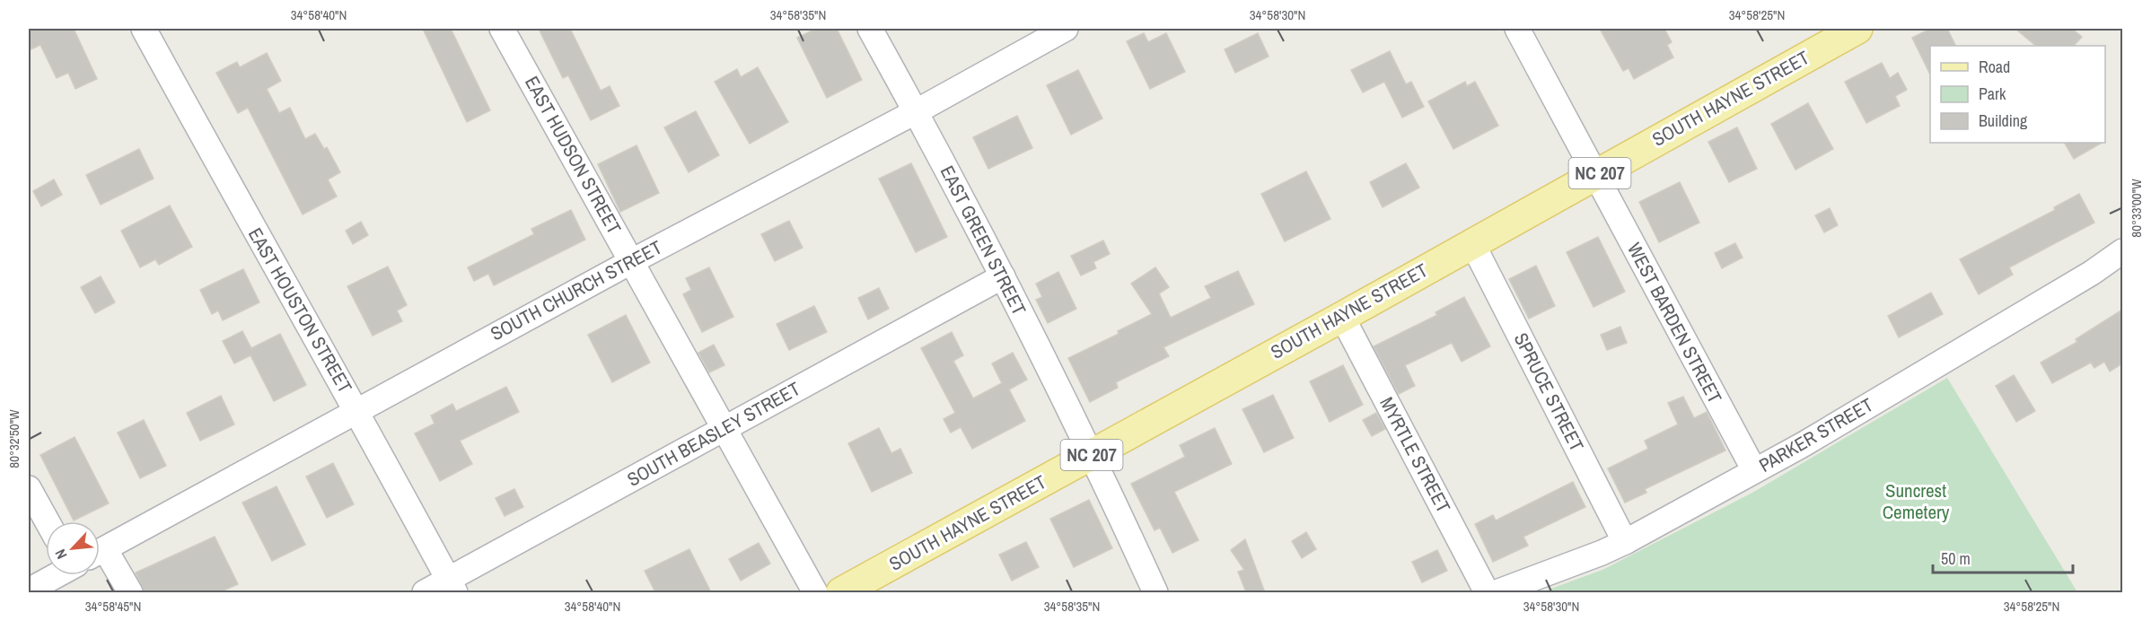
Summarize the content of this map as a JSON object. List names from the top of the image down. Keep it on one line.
{"streets":{"main road":["SOUTH HAYNE STREET","NC 207"],"street":["EAST HUDSON STREET","EAST GREEN STREET","SOUTH CHURCH STREET","EAST HOUSTON STREET","WEST BARDEN STREET","SPRUCE STREET","SOUTH BEASLEY STREET","PARKER STREET","MYRTLE STREET"]},"crossings":[["SOUTH HAYNE STREET","EAST GREEN STREET"],["SOUTH HAYNE STREET","WEST BARDEN STREET"],["SOUTH HAYNE STREET","SPRUCE STREET"],["SOUTH HAYNE STREET","MYRTLE STREET"],["EAST HUDSON STREET","SOUTH CHURCH STREET"],["EAST HUDSON STREET","SOUTH BEASLEY STREET"],["EAST GREEN STREET","SOUTH CHURCH STREET"],["EAST GREEN STREET","SOUTH BEASLEY STREET"],["SOUTH CHURCH STREET","EAST HOUSTON STREET"],["EAST HOUSTON STREET","SOUTH BEASLEY STREET"],["WEST BARDEN STREET","PARKER STREET"],["SPRUCE STREET","PARKER STREET"]],"parks":["Suncrest Cemetery"],"legend":["Road","Park","Building"],"scale_bar":"50 m","north":"bottom left","coordinates":["34°58'40\"N","34°58'35\"N","34°58'30\"N","34°58'25\"N","80°33'00\"W","80°32'50\"W","34°58'45\"N"]}
